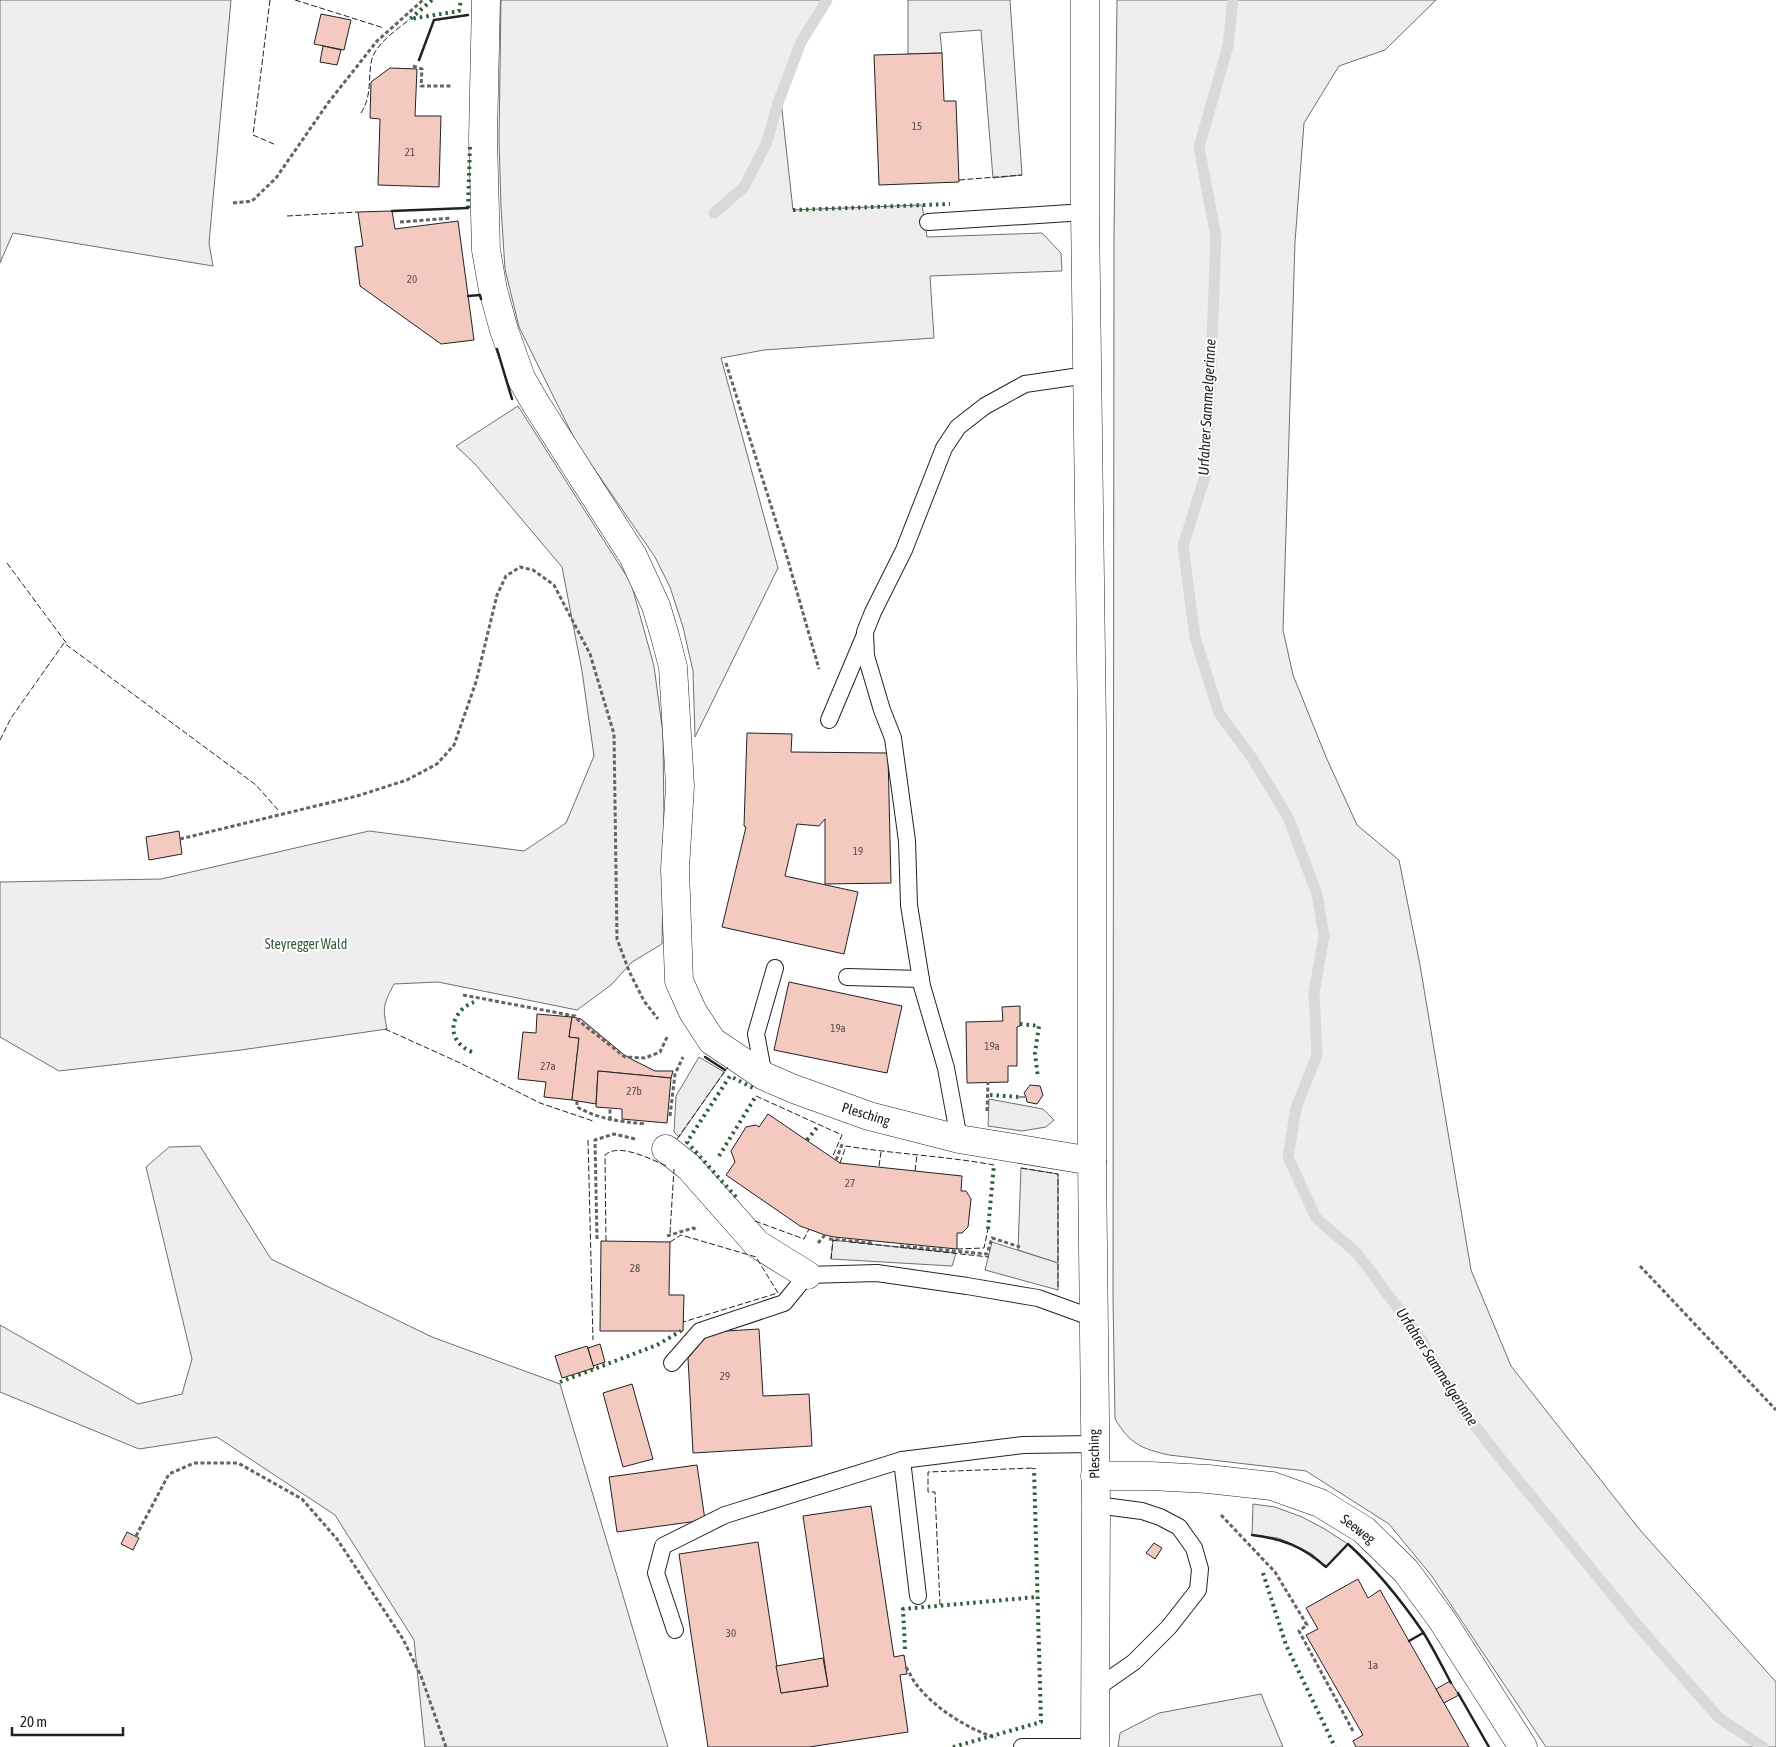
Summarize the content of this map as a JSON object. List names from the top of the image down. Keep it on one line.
{"streets":{"street":["Plesching","Seeweg"]},"crossings":[["Plesching","Seeweg"]],"water":["Urfahrer Sammelgerinne"],"parks":["Steyregger Wald"],"house_numbers":["15","21","20","19","19a","19a","27a","27b","27","28","29","30","1a"],"scale_bar":"20 m"}
